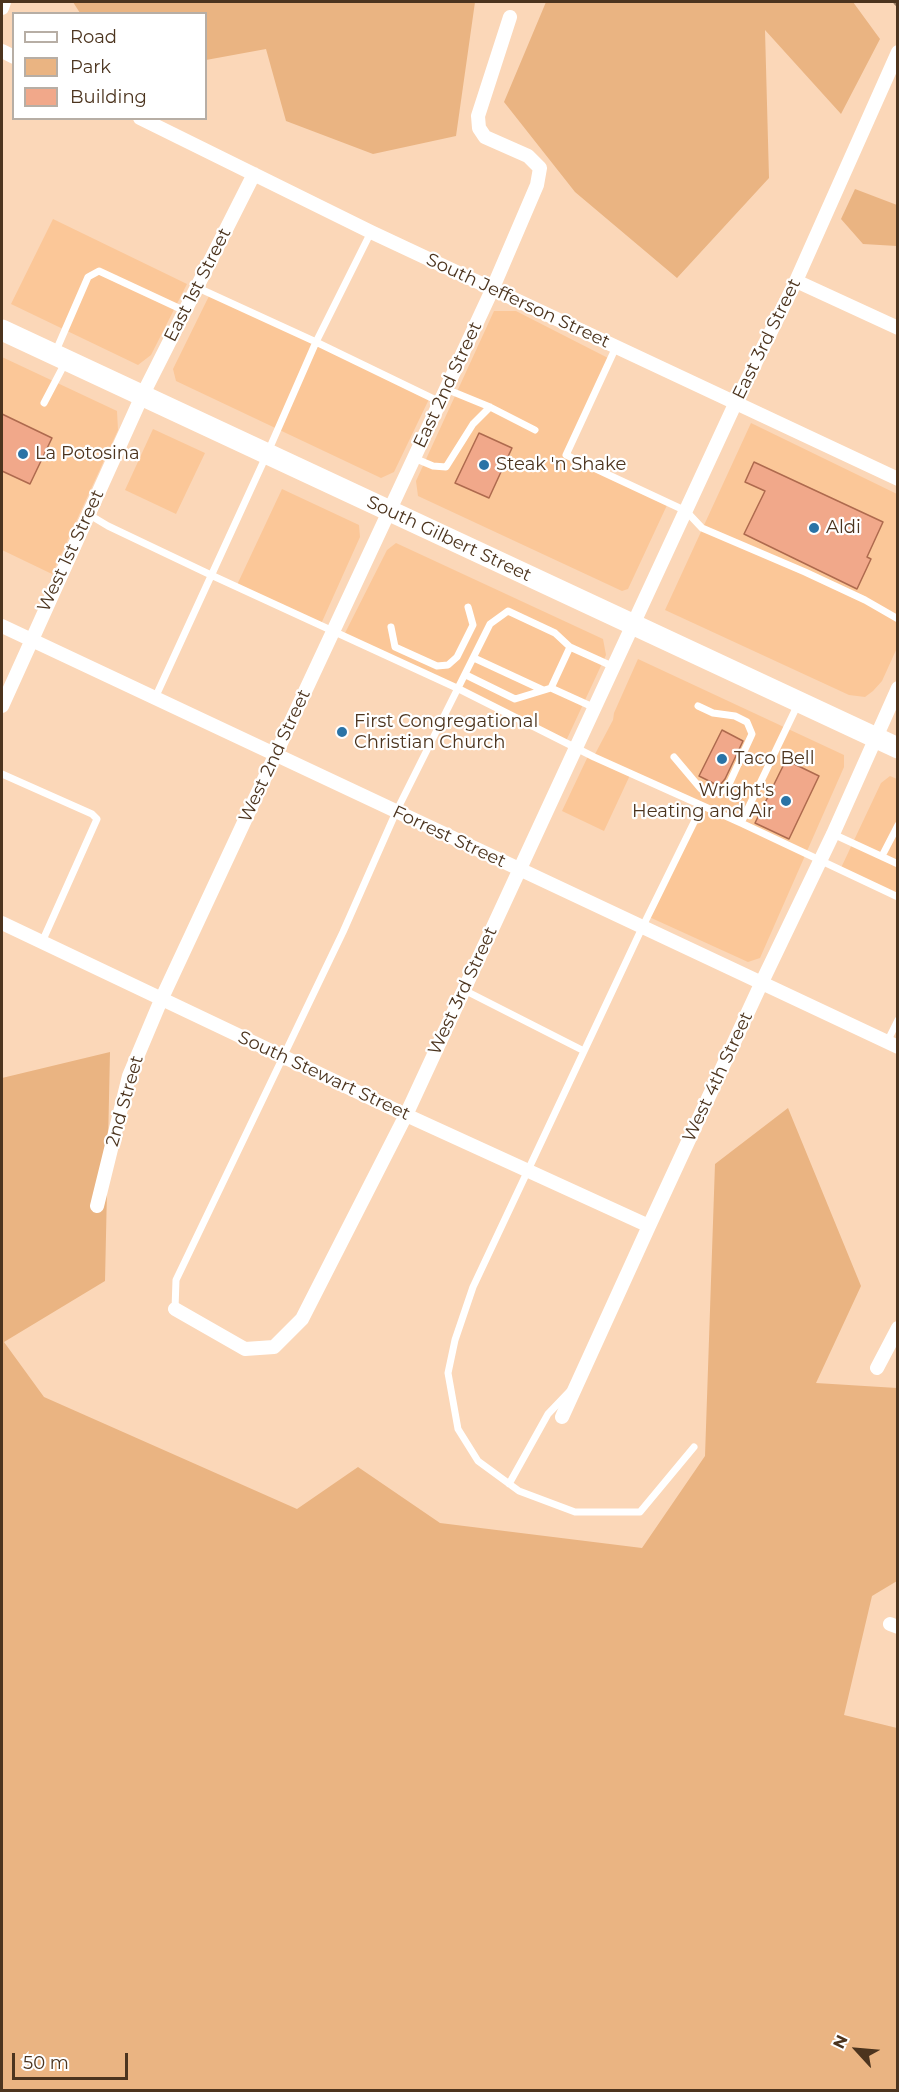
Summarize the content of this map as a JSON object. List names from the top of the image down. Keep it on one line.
{"streets":{"main road":["South Gilbert Street"],"street":["East 1st Street","South Jefferson Street","East 3rd Street","East 2nd Street","West 1st Street","West 2nd Street","Forrest Street","West 3rd Street","South Stewart Street","West 4th Street","2nd Street"]},"crossings":[["East 1st Street","South Jefferson Street"],["East 1st Street","South Gilbert Street"],["East 1st Street","West 1st Street"],["South Jefferson Street","East 3rd Street"],["South Jefferson Street","East 2nd Street"],["East 3rd Street","South Gilbert Street"],["East 3rd Street","West 3rd Street"],["East 2nd Street","South Gilbert Street"],["East 2nd Street","West 2nd Street"],["South Gilbert Street","West 1st Street"],["South Gilbert Street","West 2nd Street"],["South Gilbert Street","West 3rd Street"],["South Gilbert Street","West 4th Street"],["West 1st Street","Forrest Street"],["West 2nd Street","Forrest Street"],["West 2nd Street","South Stewart Street"],["West 2nd Street","2nd Street"],["Forrest Street","West 3rd Street"],["Forrest Street","West 4th Street"],["West 3rd Street","South Stewart Street"],["South Stewart Street","West 4th Street"],["South Stewart Street","2nd Street"]],"places":["La Potosina","Steak 'n Shake","Aldi","First Congregational Christian Church","Taco Bell","Wright's Heating and Air"],"legend":["Road","Park","Building"],"scale_bar":"50 m","north":"top left"}
